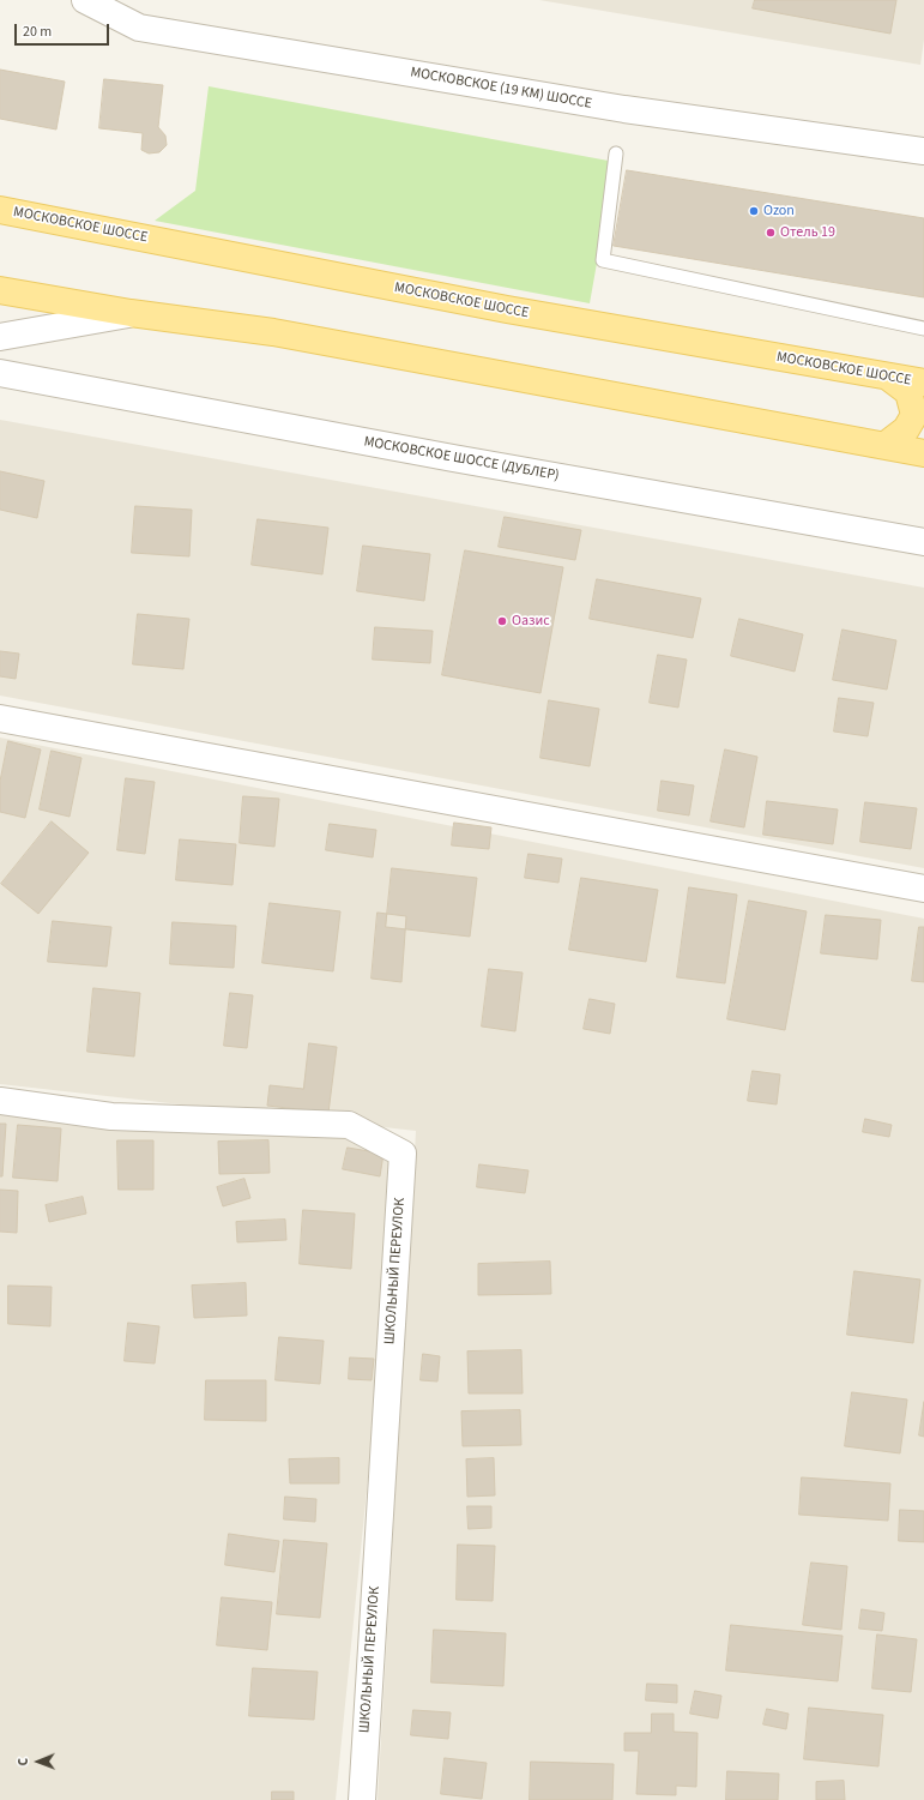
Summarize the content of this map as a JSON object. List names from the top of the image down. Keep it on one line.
{"streets":{"main road":["МОСКОВСКОЕ ШОССЕ"],"street":["МОСКОВСКОЕ (19 КМ) ШОССЕ","МОСКОВСКОЕ ШОССЕ (ДУБЛЕР)","ШКОЛЬНЫЙ ПЕРЕУЛОК"]},"places":["Ozon","Отель 19","Оазис"],"scale_bar":"20 m","north":"left"}
